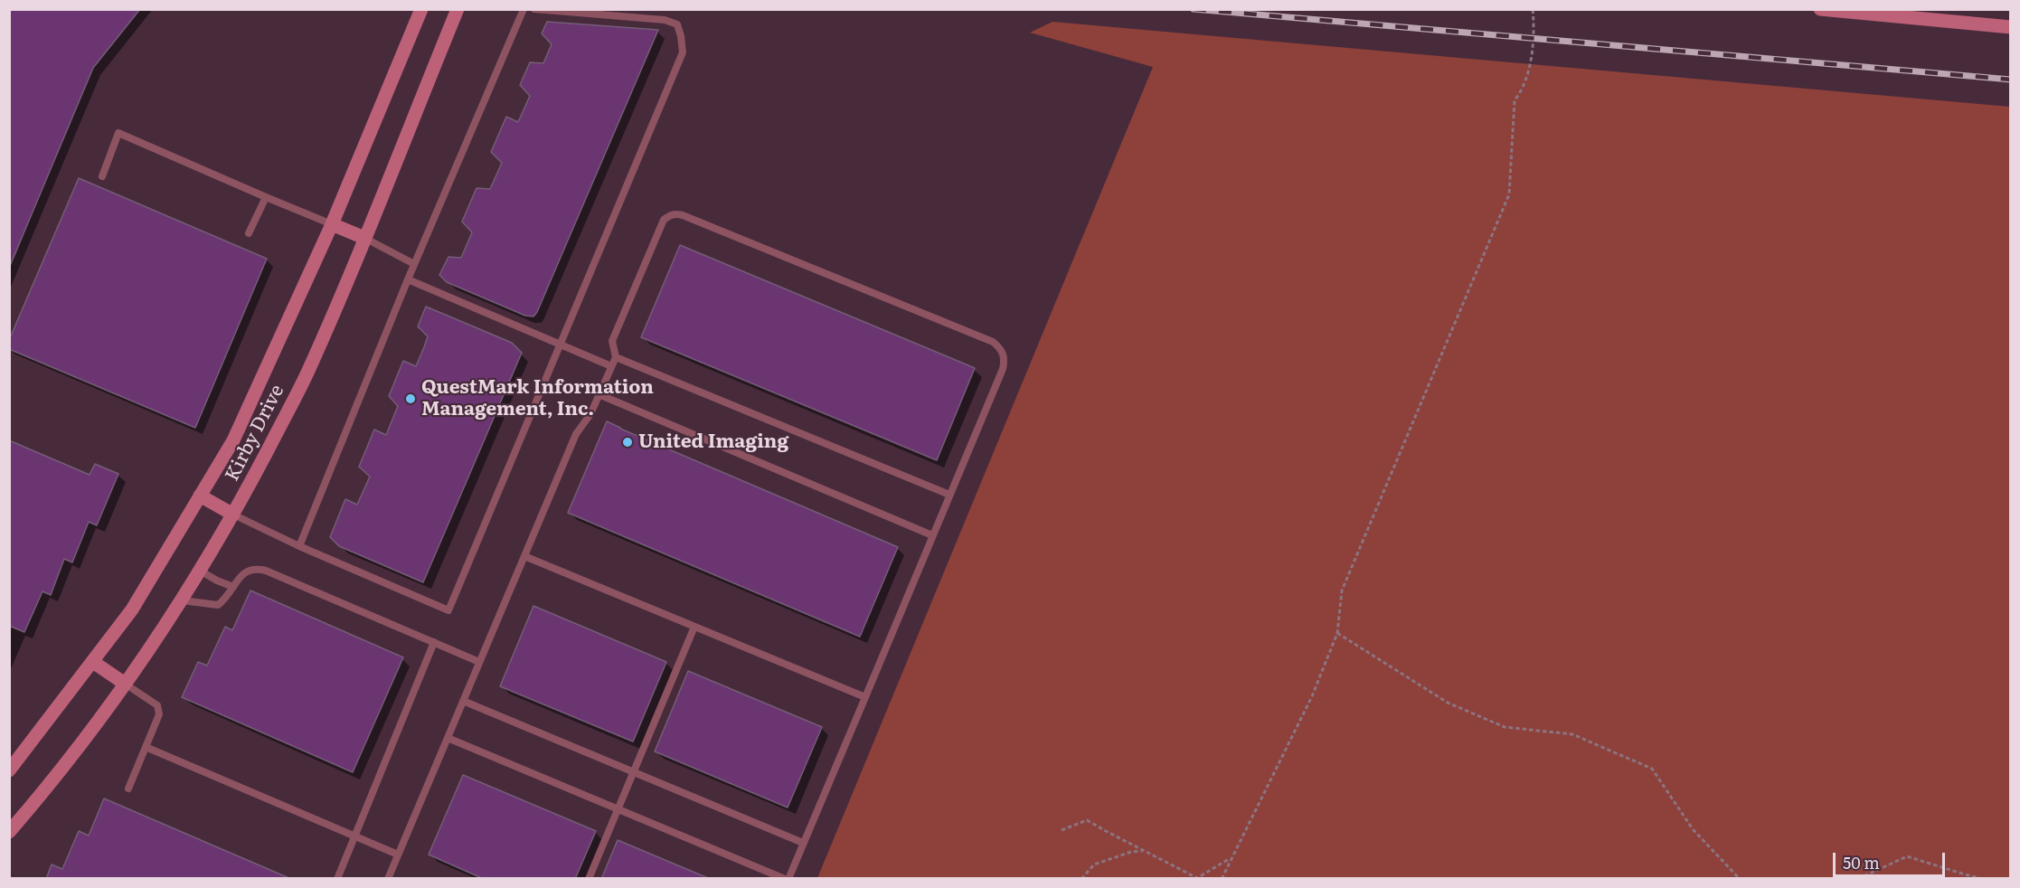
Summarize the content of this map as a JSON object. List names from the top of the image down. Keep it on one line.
{"streets":{"main road":["Kirby Drive"]},"places":["QuestMark Information Management, Inc.","United Imaging"],"scale_bar":"50 m"}
